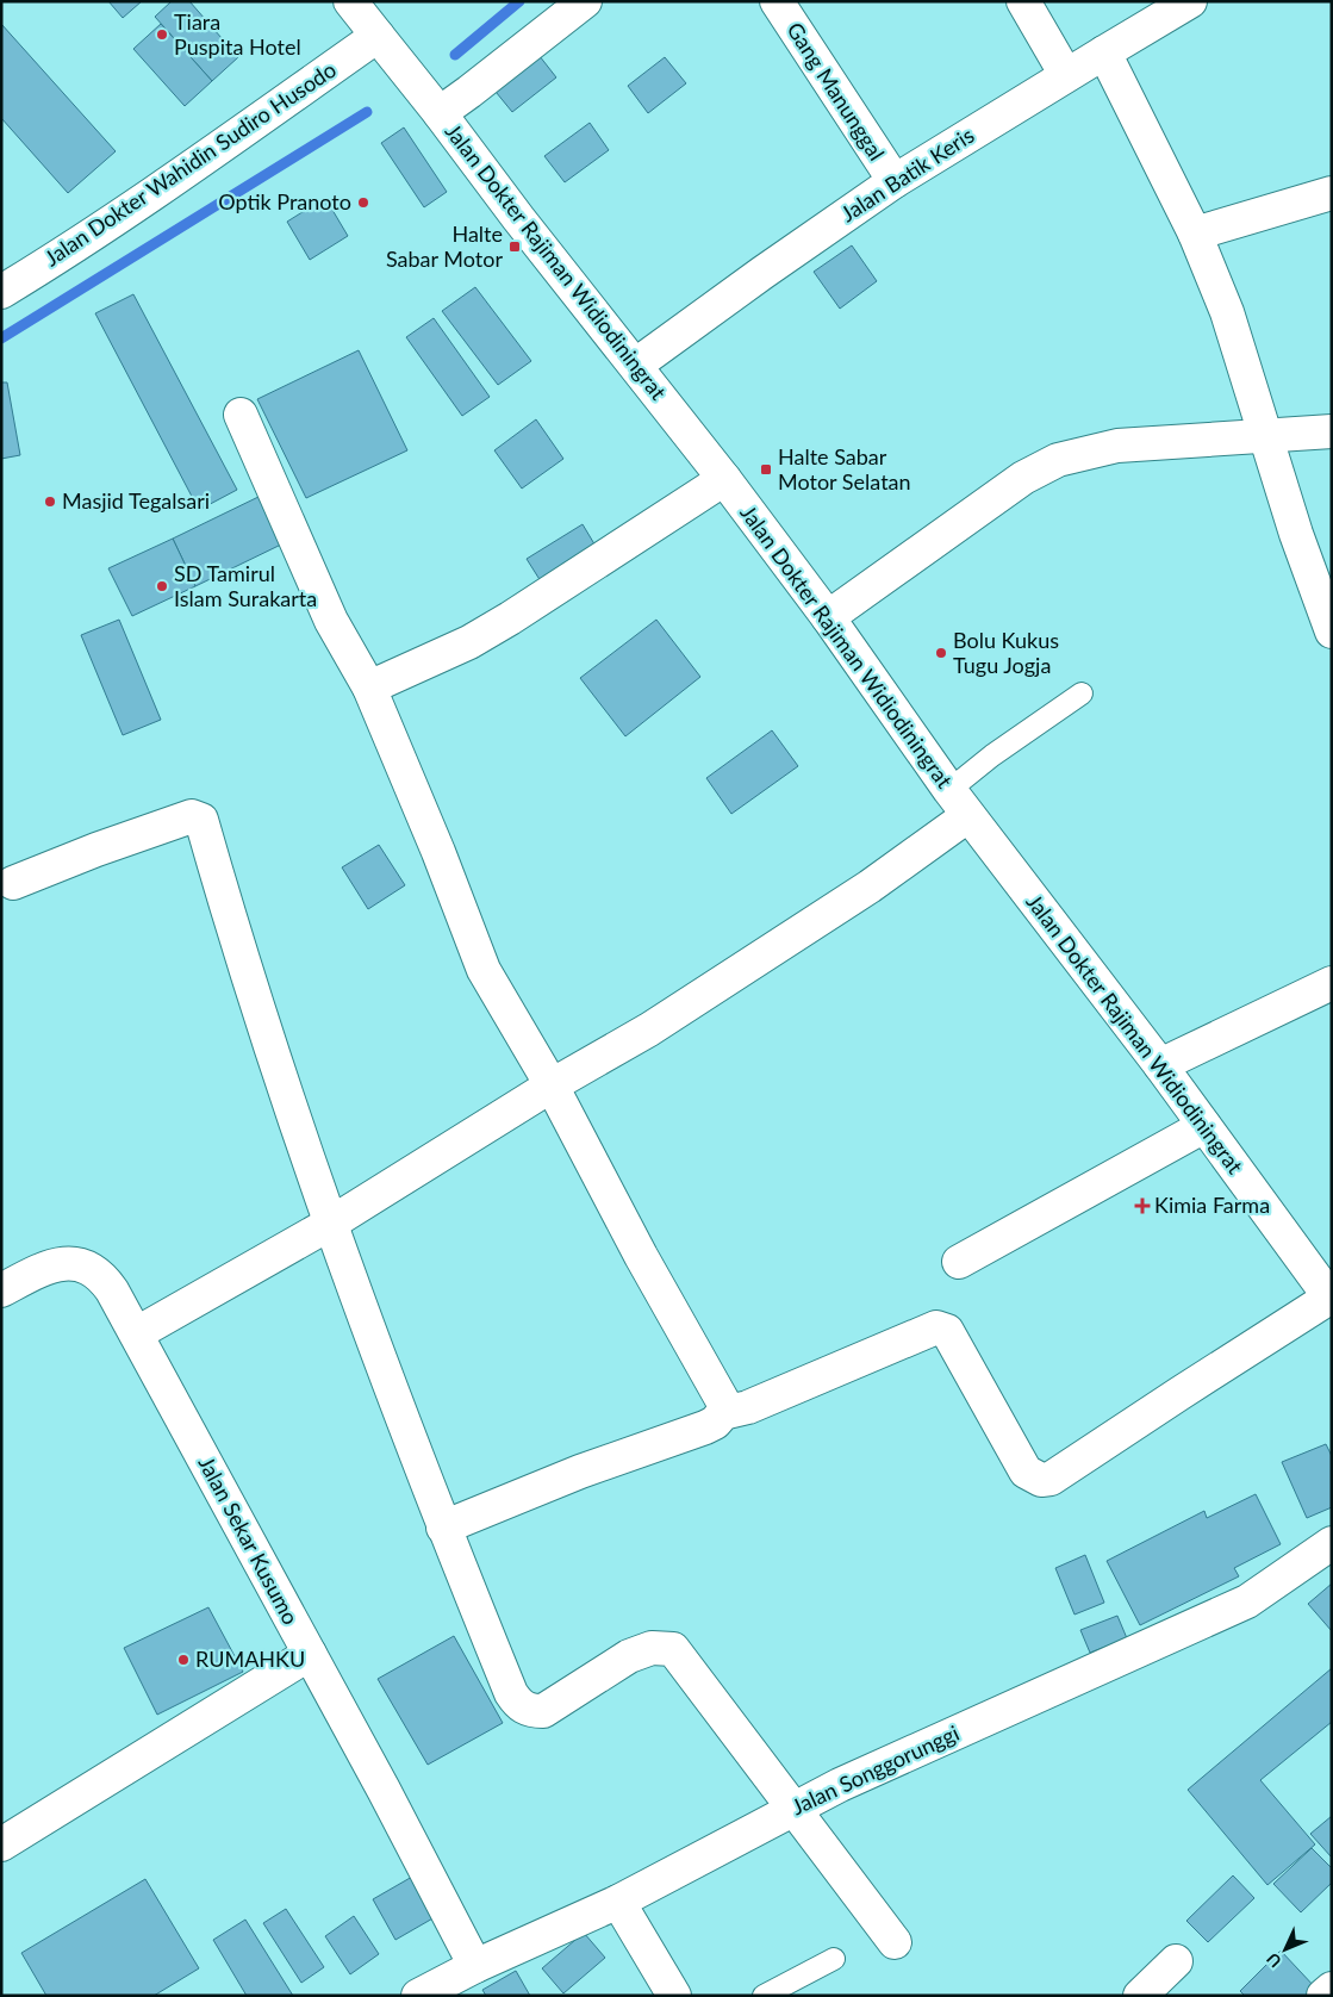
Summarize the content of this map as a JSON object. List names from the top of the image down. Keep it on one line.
{"streets":{"street":["Gang Manunggal","Jalan Dokter Wahidin Sudiro Husodo","Jalan Batik Keris","Jalan Dokter Rajiman Widiodiningrat","Jalan Sekar Kusumo","Jalan Songgorunggi"]},"crossings":[["Gang Manunggal","Jalan Batik Keris"],["Jalan Dokter Wahidin Sudiro Husodo","Jalan Dokter Rajiman Widiodiningrat"],["Jalan Batik Keris","Jalan Dokter Rajiman Widiodiningrat"],["Jalan Sekar Kusumo","Jalan Songgorunggi"]],"places":{"other":["Tiara Puspita Hotel","Optik Pranoto","Masjid Tegalsari","SD Tamirul Islam Surakarta","Bolu Kukus Tugu Jogja","RUMAHKU"],"transit":["Halte Sabar Motor","Halte Sabar Motor Selatan"],"health":["Kimia Farma"]},"north":"bottom left"}
